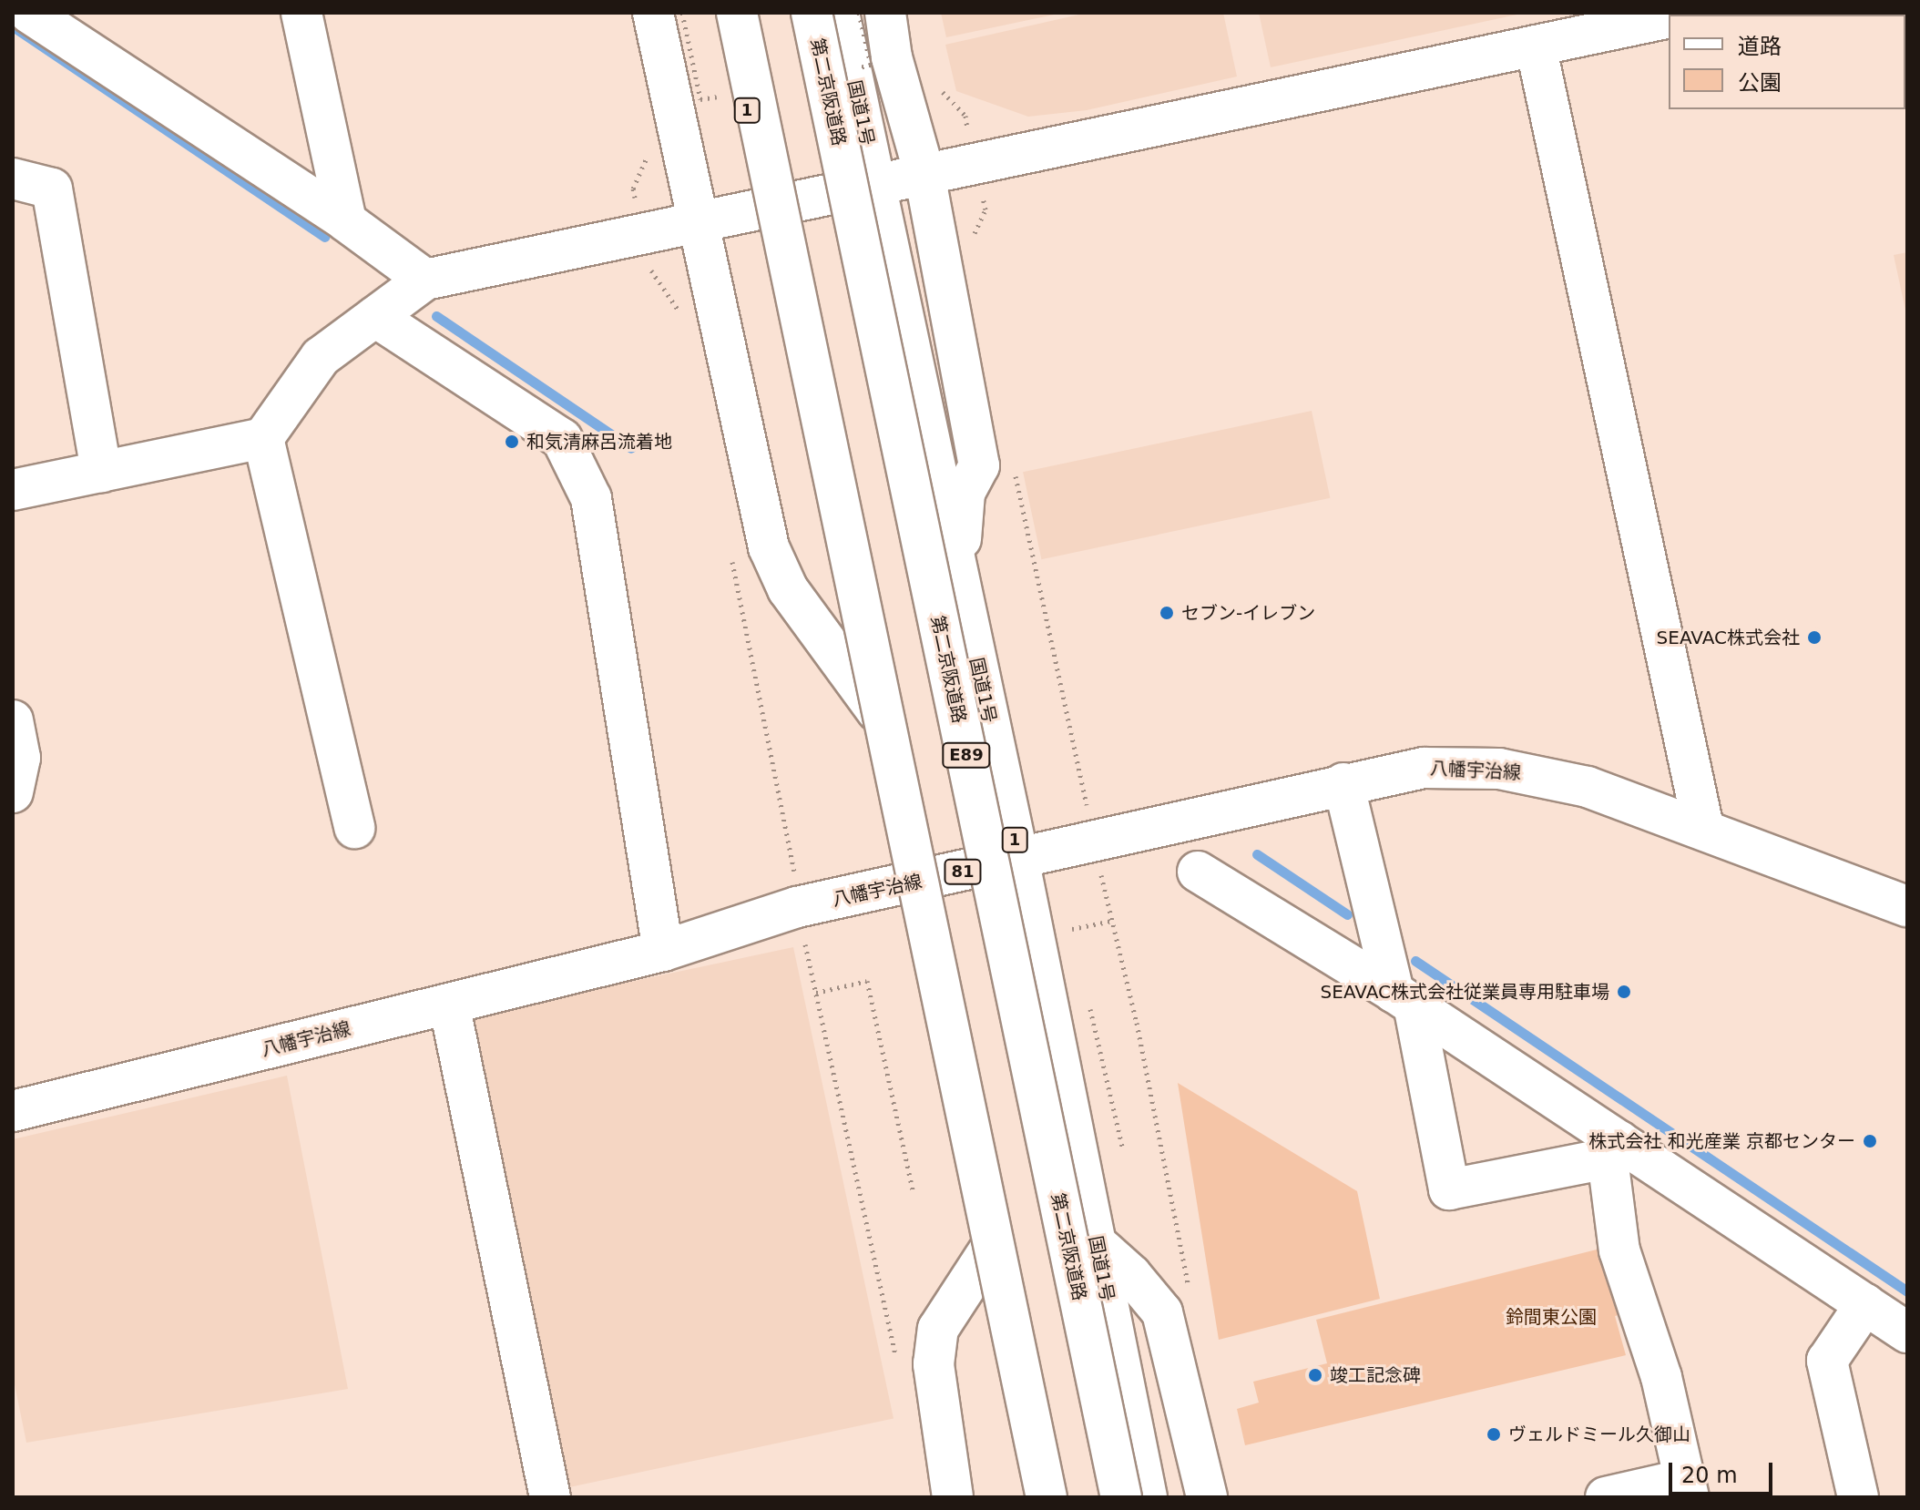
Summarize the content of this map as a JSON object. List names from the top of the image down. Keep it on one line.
{"streets":{"main road":["第二京阪道路","1","国道1号","E89","八幡宇治線","81"]},"crossings":[["1","八幡宇治線"],["国道1号","八幡宇治線"]],"parks":["鈴間東公園"],"places":["和気清麻呂流着地","セブン-イレブン","SEAVAC株式会社","SEAVAC株式会社従業員専用駐車場","株式会社 和光産業 京都センター","竣工記念碑","ヴェルドミール久御山"],"legend":["道路","公園"],"scale_bar":"20 m"}
